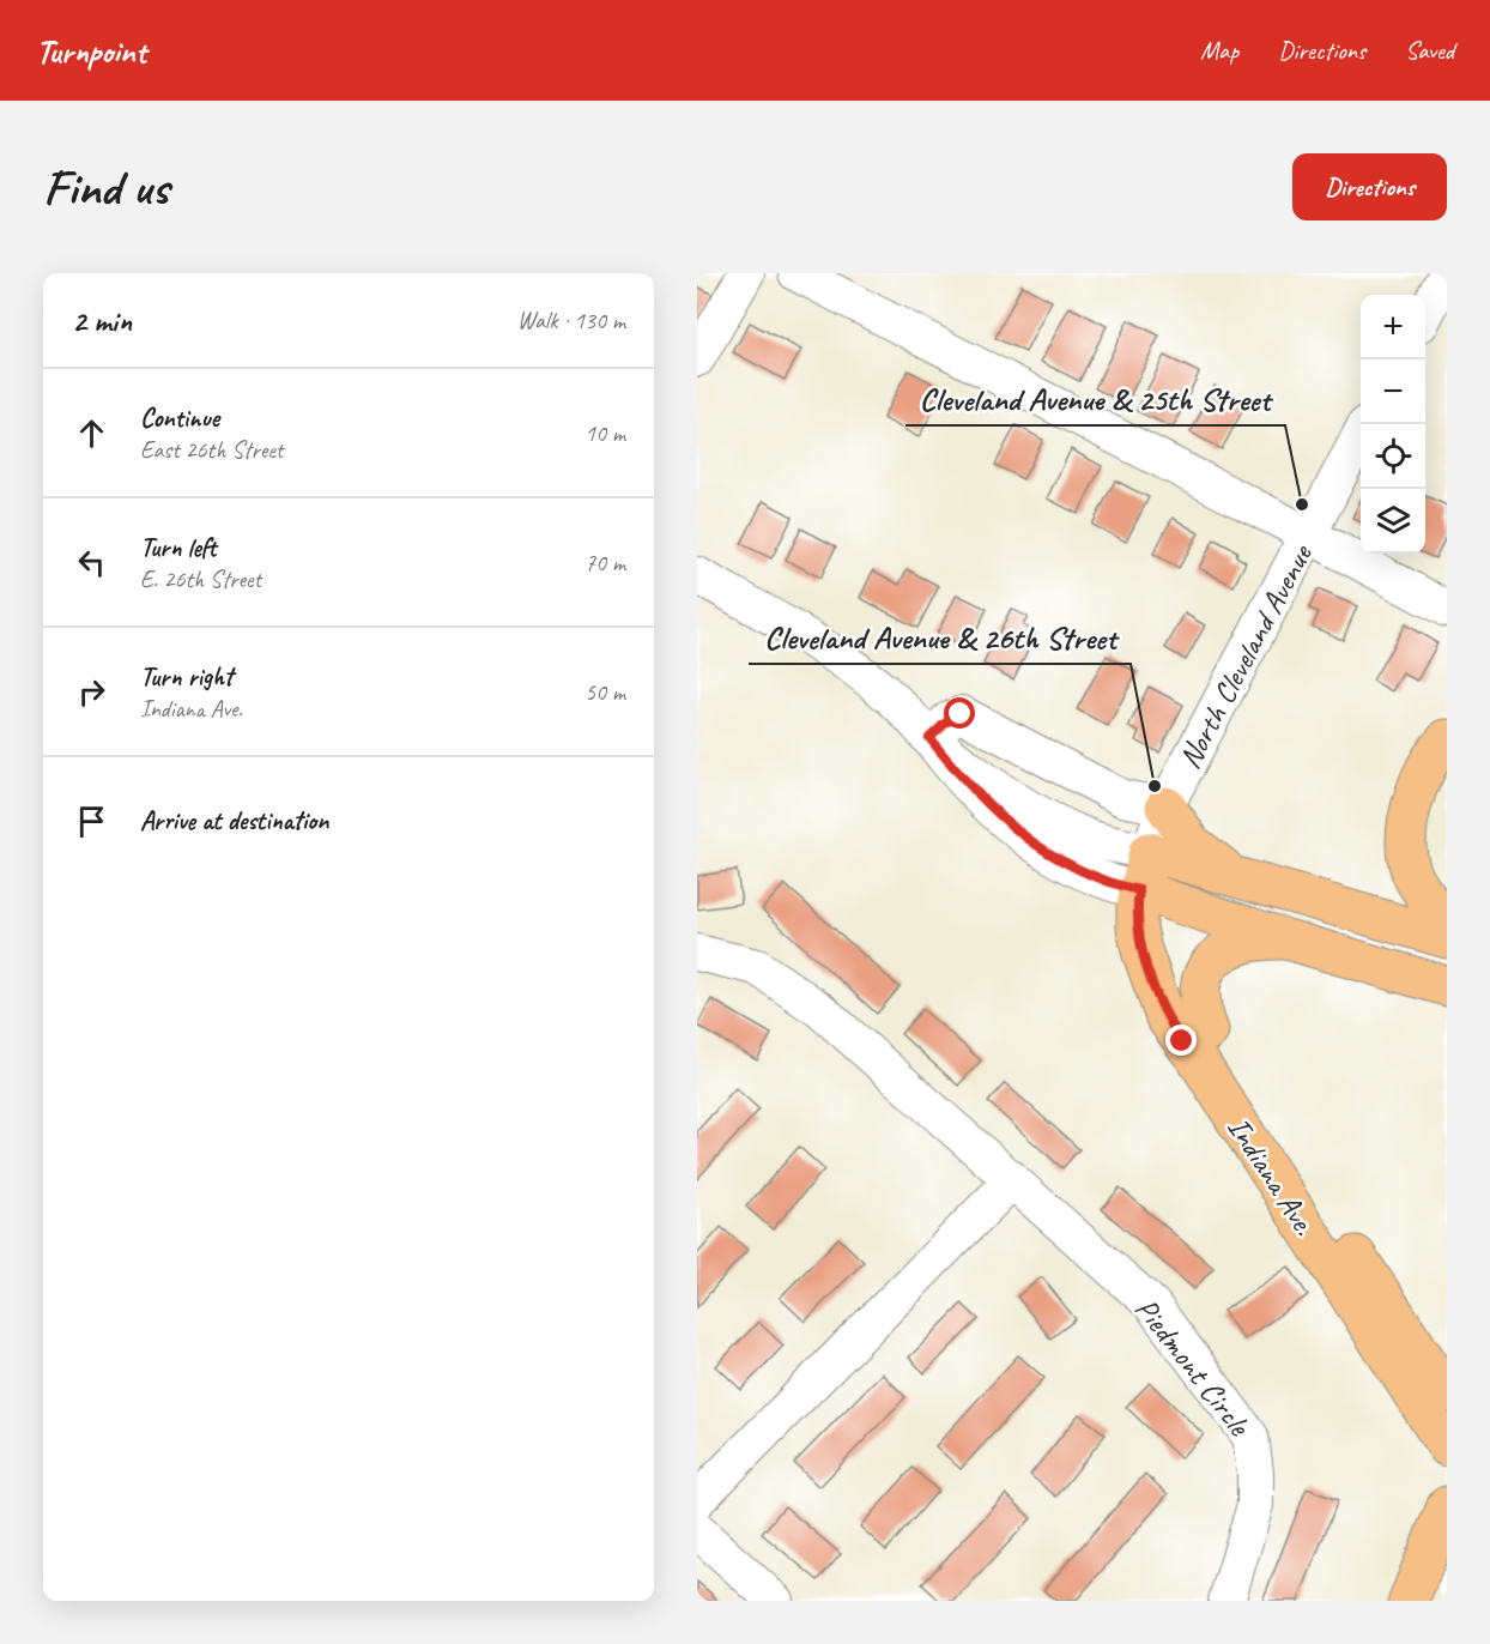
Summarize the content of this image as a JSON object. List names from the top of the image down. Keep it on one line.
{"streets":{"main road":["Indiana Ave."],"street":["North Cleveland Avenue","Piedmont Circle"]},"crossings":[["North Cleveland Avenue","Indiana Ave."]],"places":["Cleveland Avenue & 25th Street","Cleveland Avenue & 26th Street"],"page":{"header":"Turnpoint","nav":["Map","Directions","Saved"],"buttons":"Directions","title":"Find us","heading":["2 min","Walk · 130 m"],"map_buttons":["+","−"],"list":[["Continue","East 26th Street","10 m"],["Turn left","E. 26th Street","70 m"],["Turn right","Indiana Ave.","50 m"],"Arrive at destination"]}}
